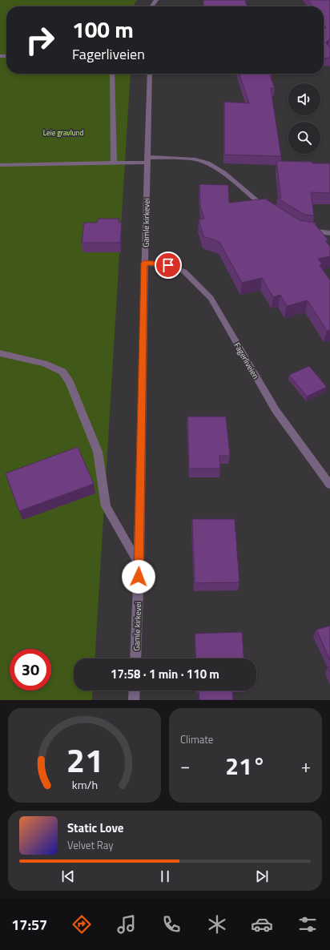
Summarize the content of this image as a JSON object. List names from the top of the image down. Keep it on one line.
{"streets":{"street":["Gamle kirkevei","Fagerliveien"]},"crossings":[["Gamle kirkevei","Fagerliveien"]],"parks":["Leie gravlund"],"page":{"turn":["100 m","Fagerliveien"],"limit":"30","trip":"17:58 · 1 min · 110 m","tile":"Climate","heat":["−","21°","+"],"song":["Static Love","Velvet Ray"],"tabs":"17:57","gauge":["21","km/h"]}}
